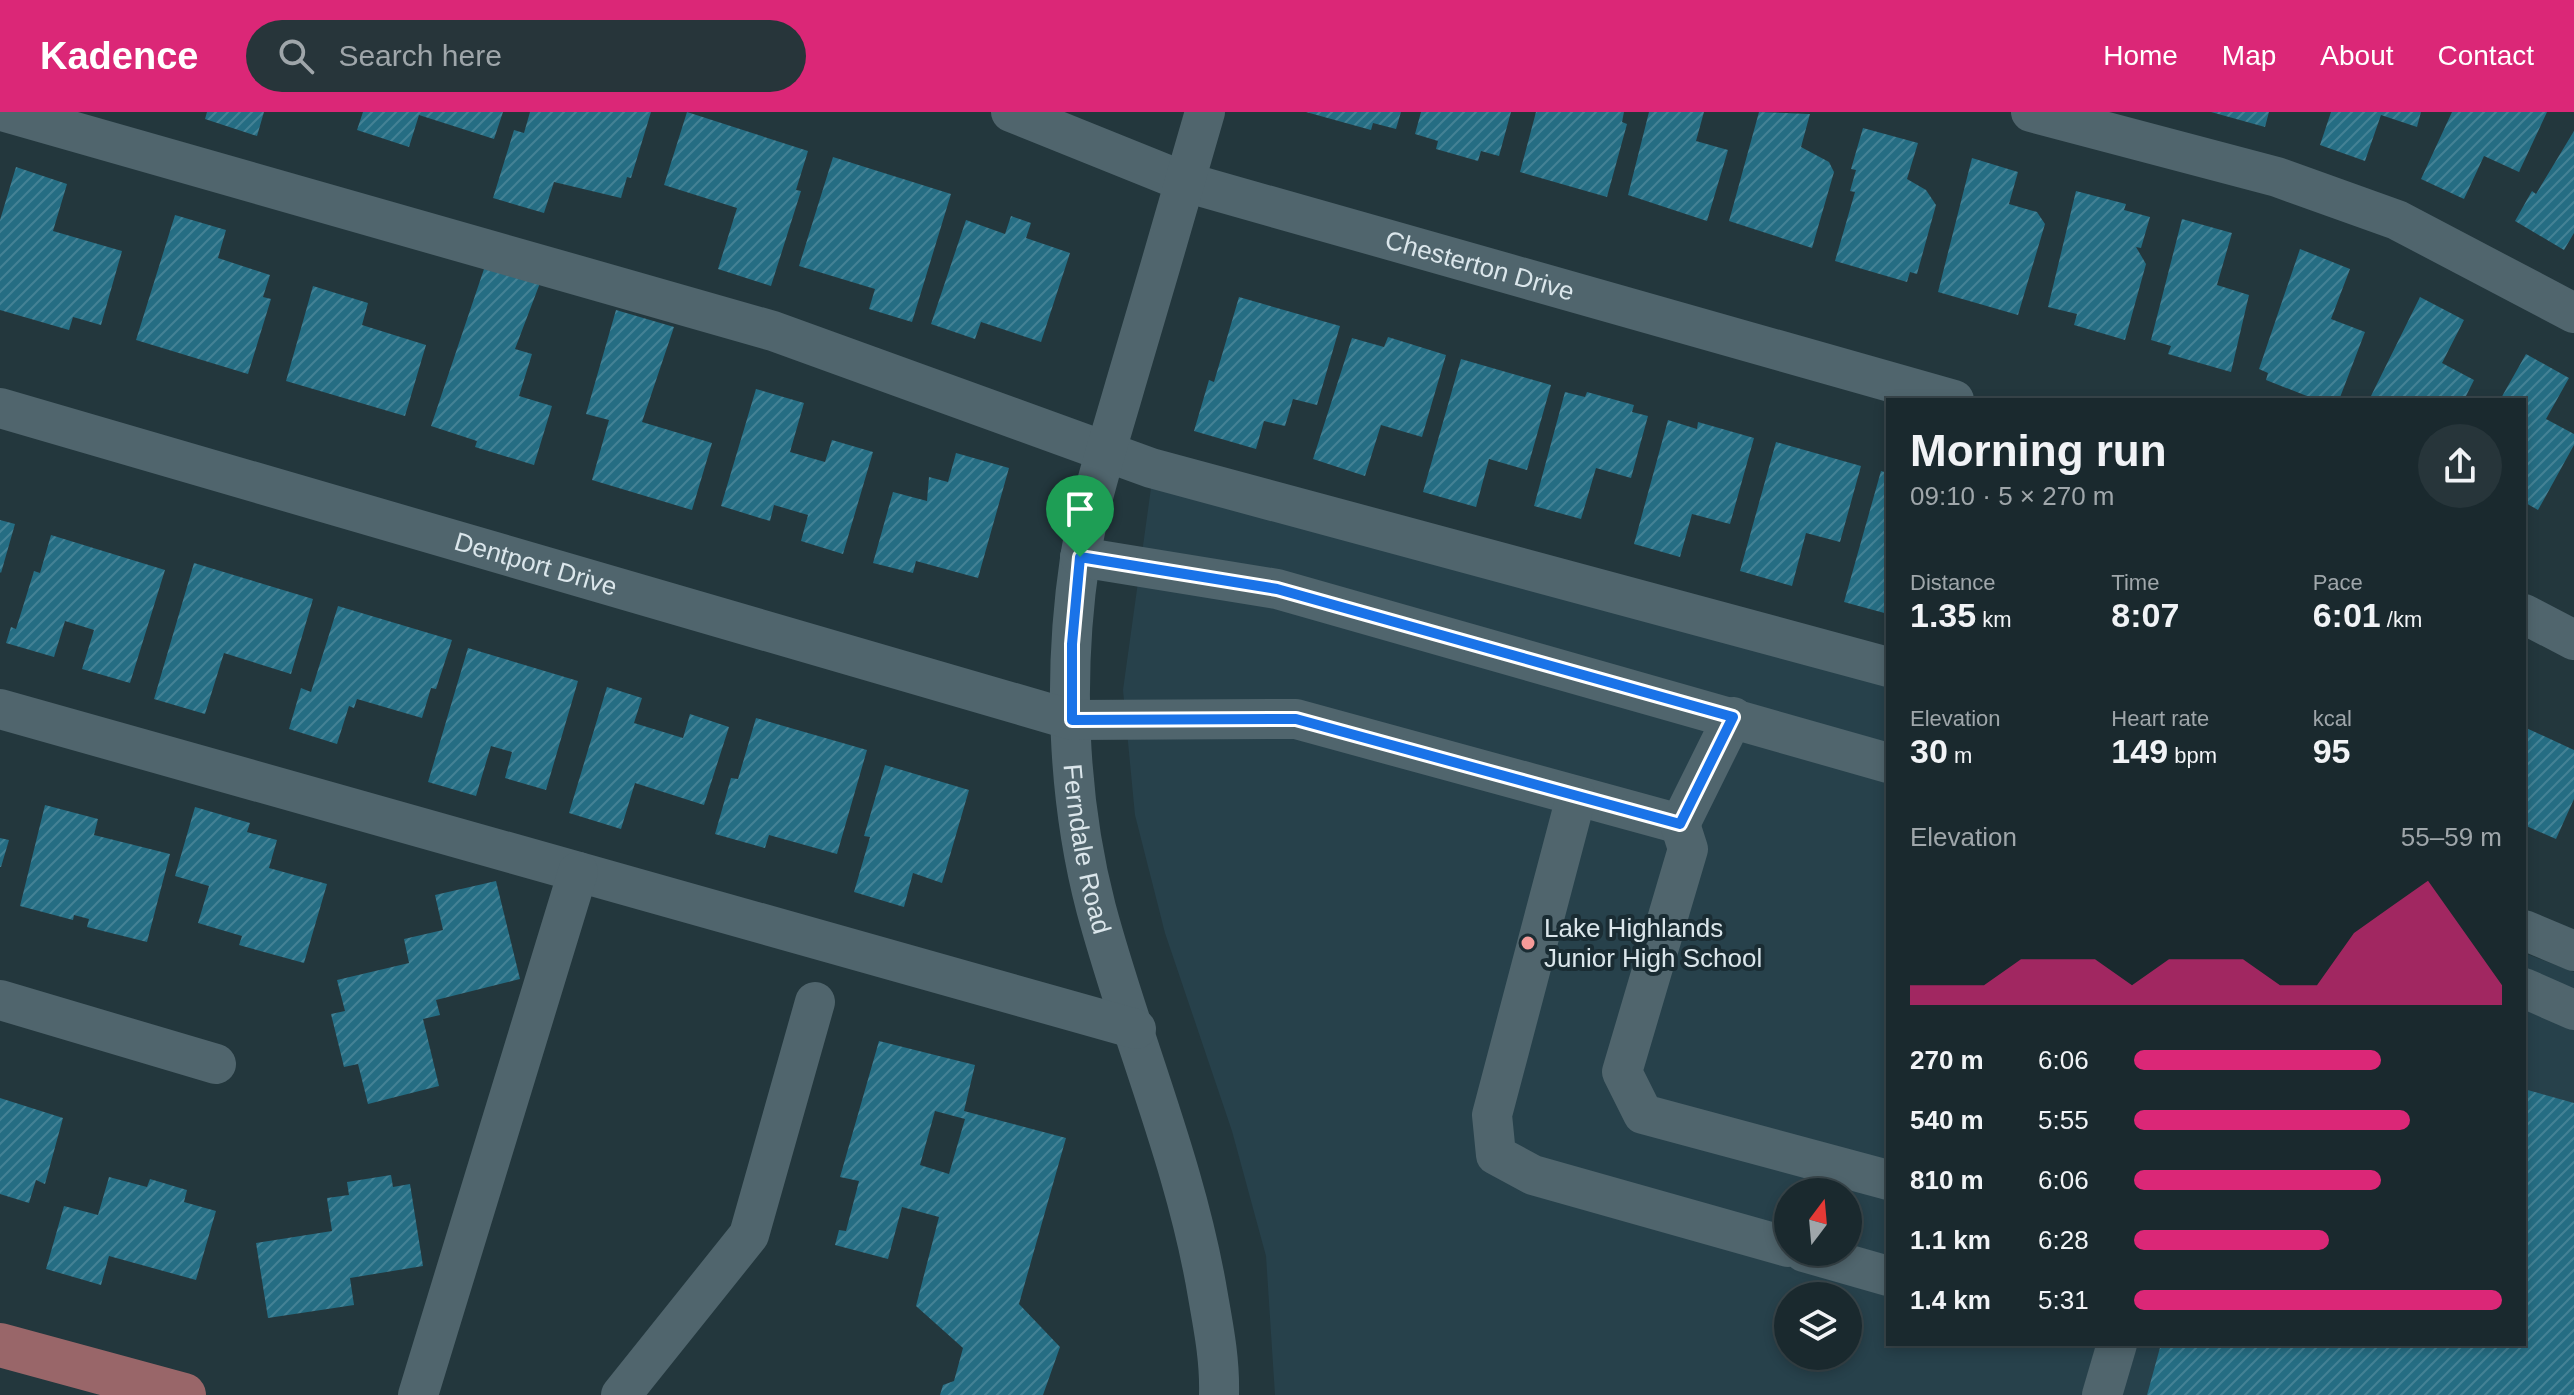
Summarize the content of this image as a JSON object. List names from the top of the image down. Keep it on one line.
{"streets":{"street":["Chesterton Drive","Dentport Drive","Ferndale Road"]},"crossings":[["Chesterton Drive","Ferndale Road"],["Dentport Drive","Ferndale Road"]],"places":["Lake Highlands Junior High School"],"north":"top","page":{"header":"Kadence","search":"Search here","nav":["Home","Map","About","Contact"],"heading":["Morning run","09:10 · 5 × 270 m"],"stats":[["Distance","1.35 km"],["Time","8:07"],["Pace","6:01 /km"],["Elevation","30 m"],["Heart rate","149 bpm"],["kcal","95"]],"chart":["Elevation","55–59 m"],"list":[{"name":"270 m","note":"6:06"},{"name":"540 m","note":"5:55"},{"name":"810 m","note":"6:06"},{"name":"1.1 km","note":"6:28"},{"name":"1.4 km","note":"5:31"}]}}
